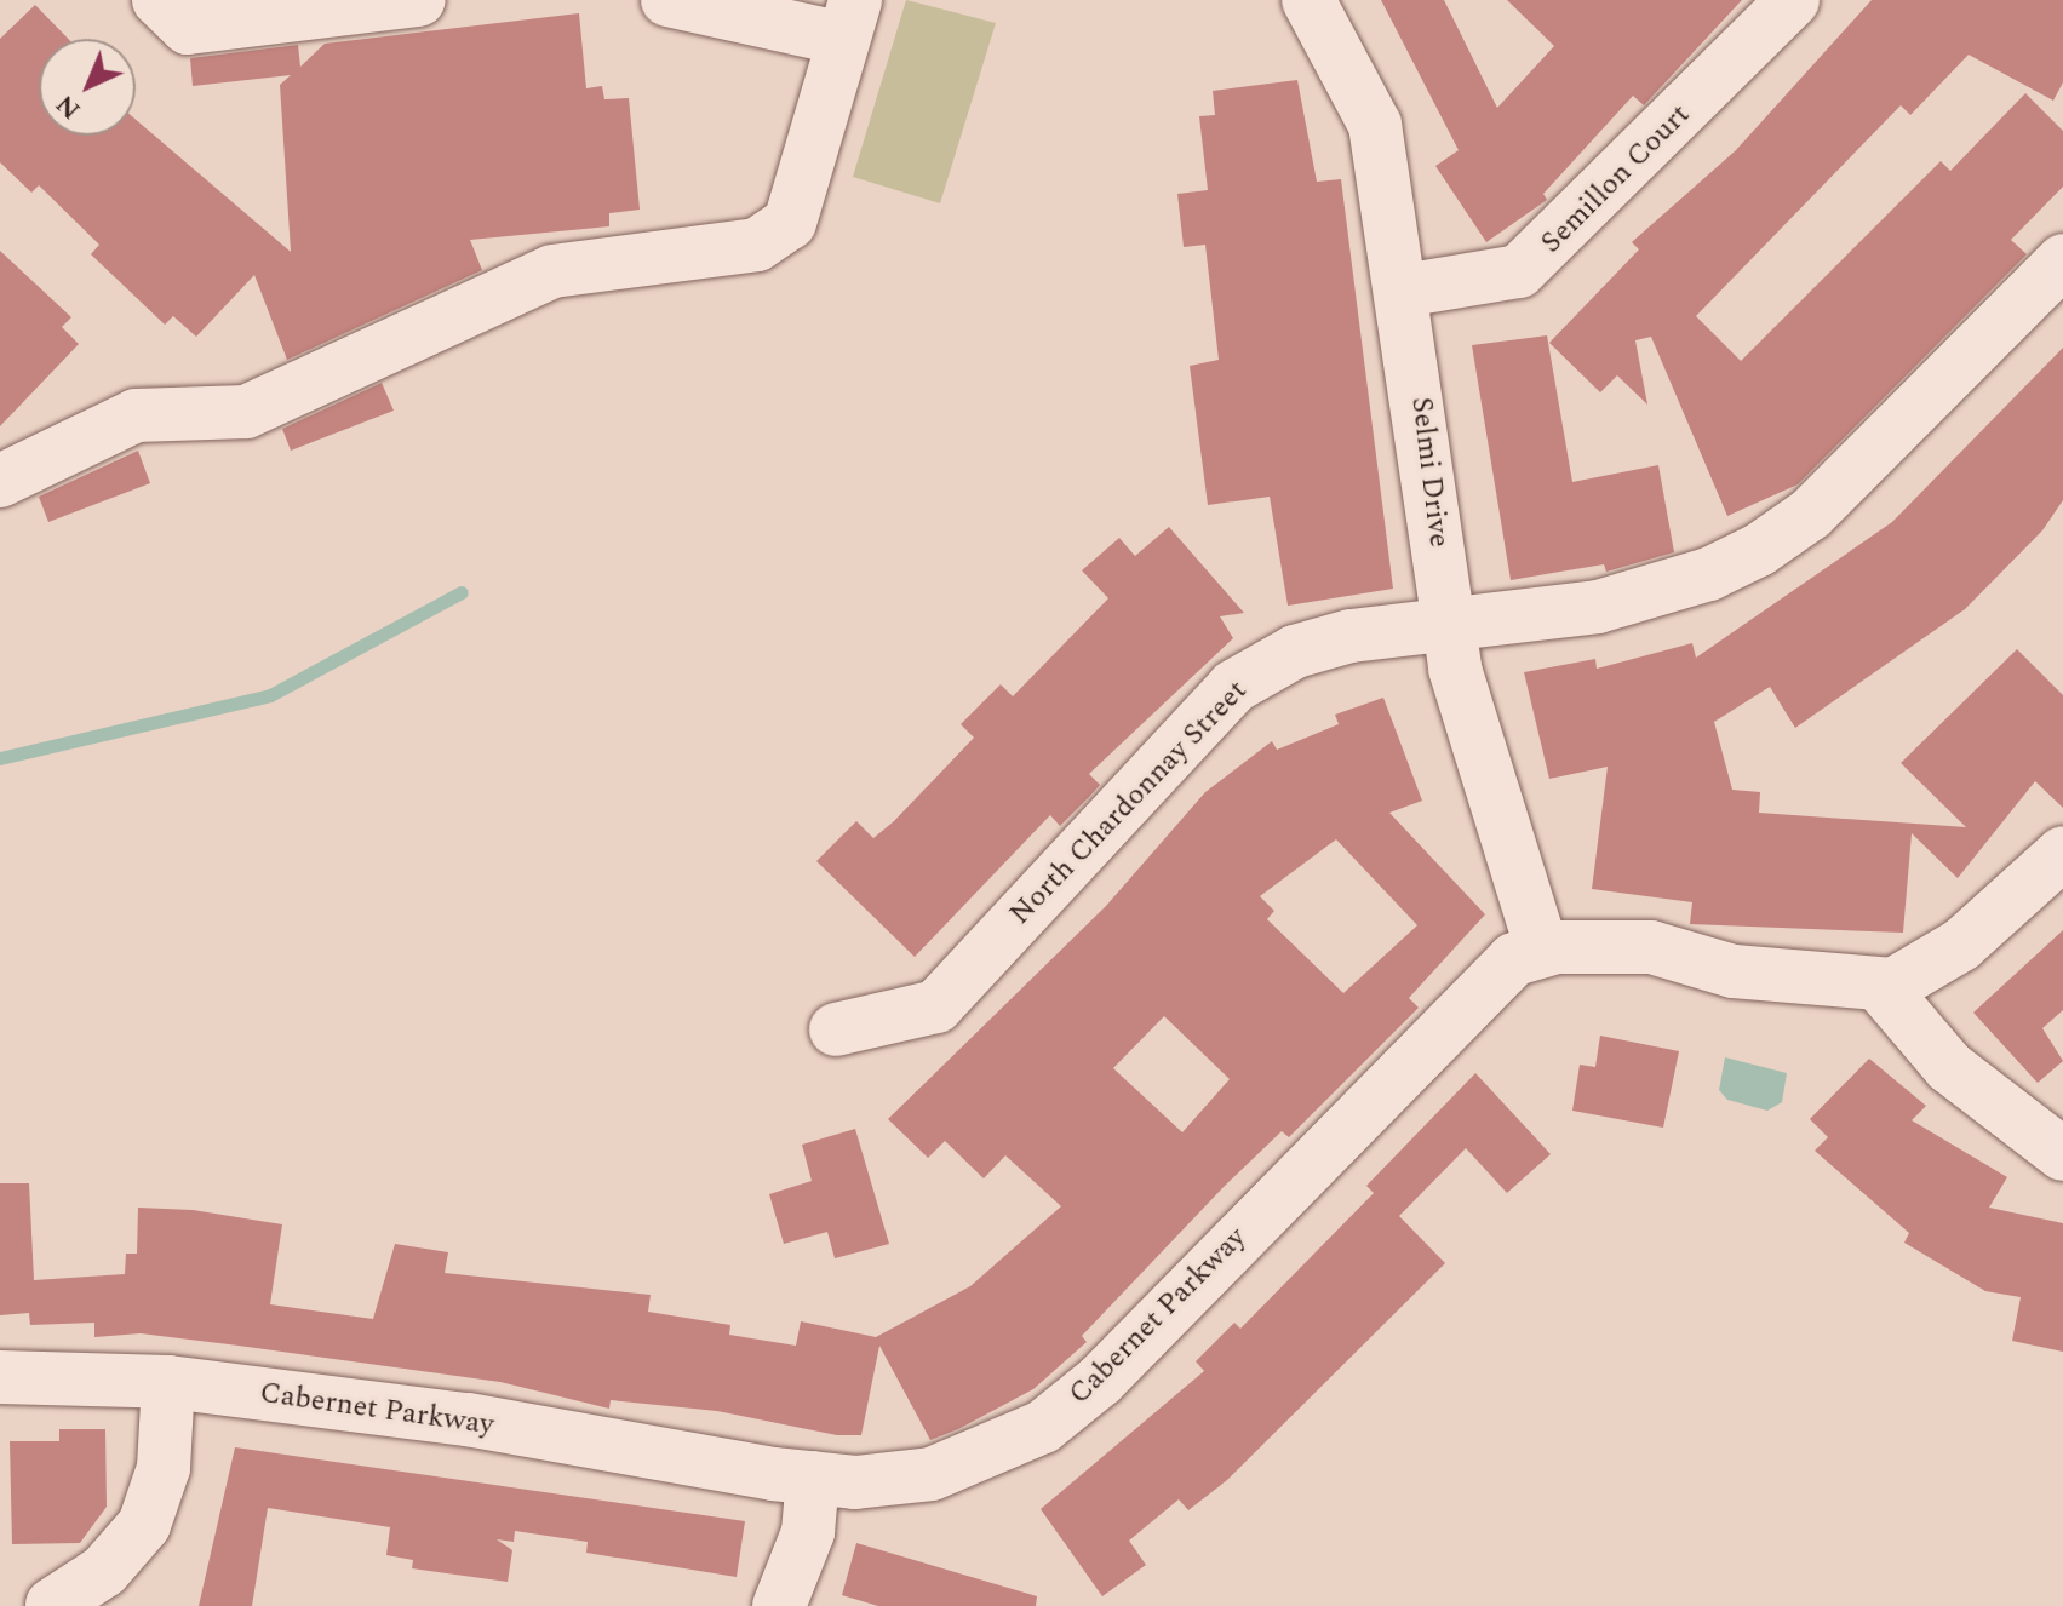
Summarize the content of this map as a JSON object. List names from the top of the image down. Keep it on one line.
{"streets":{"street":["Semillon Court","Selmi Drive","North Chardonnay Street","Cabernet Parkway"]},"crossings":[["Semillon Court","Selmi Drive"],["Selmi Drive","North Chardonnay Street"],["Selmi Drive","Cabernet Parkway"]],"north":"bottom left"}
